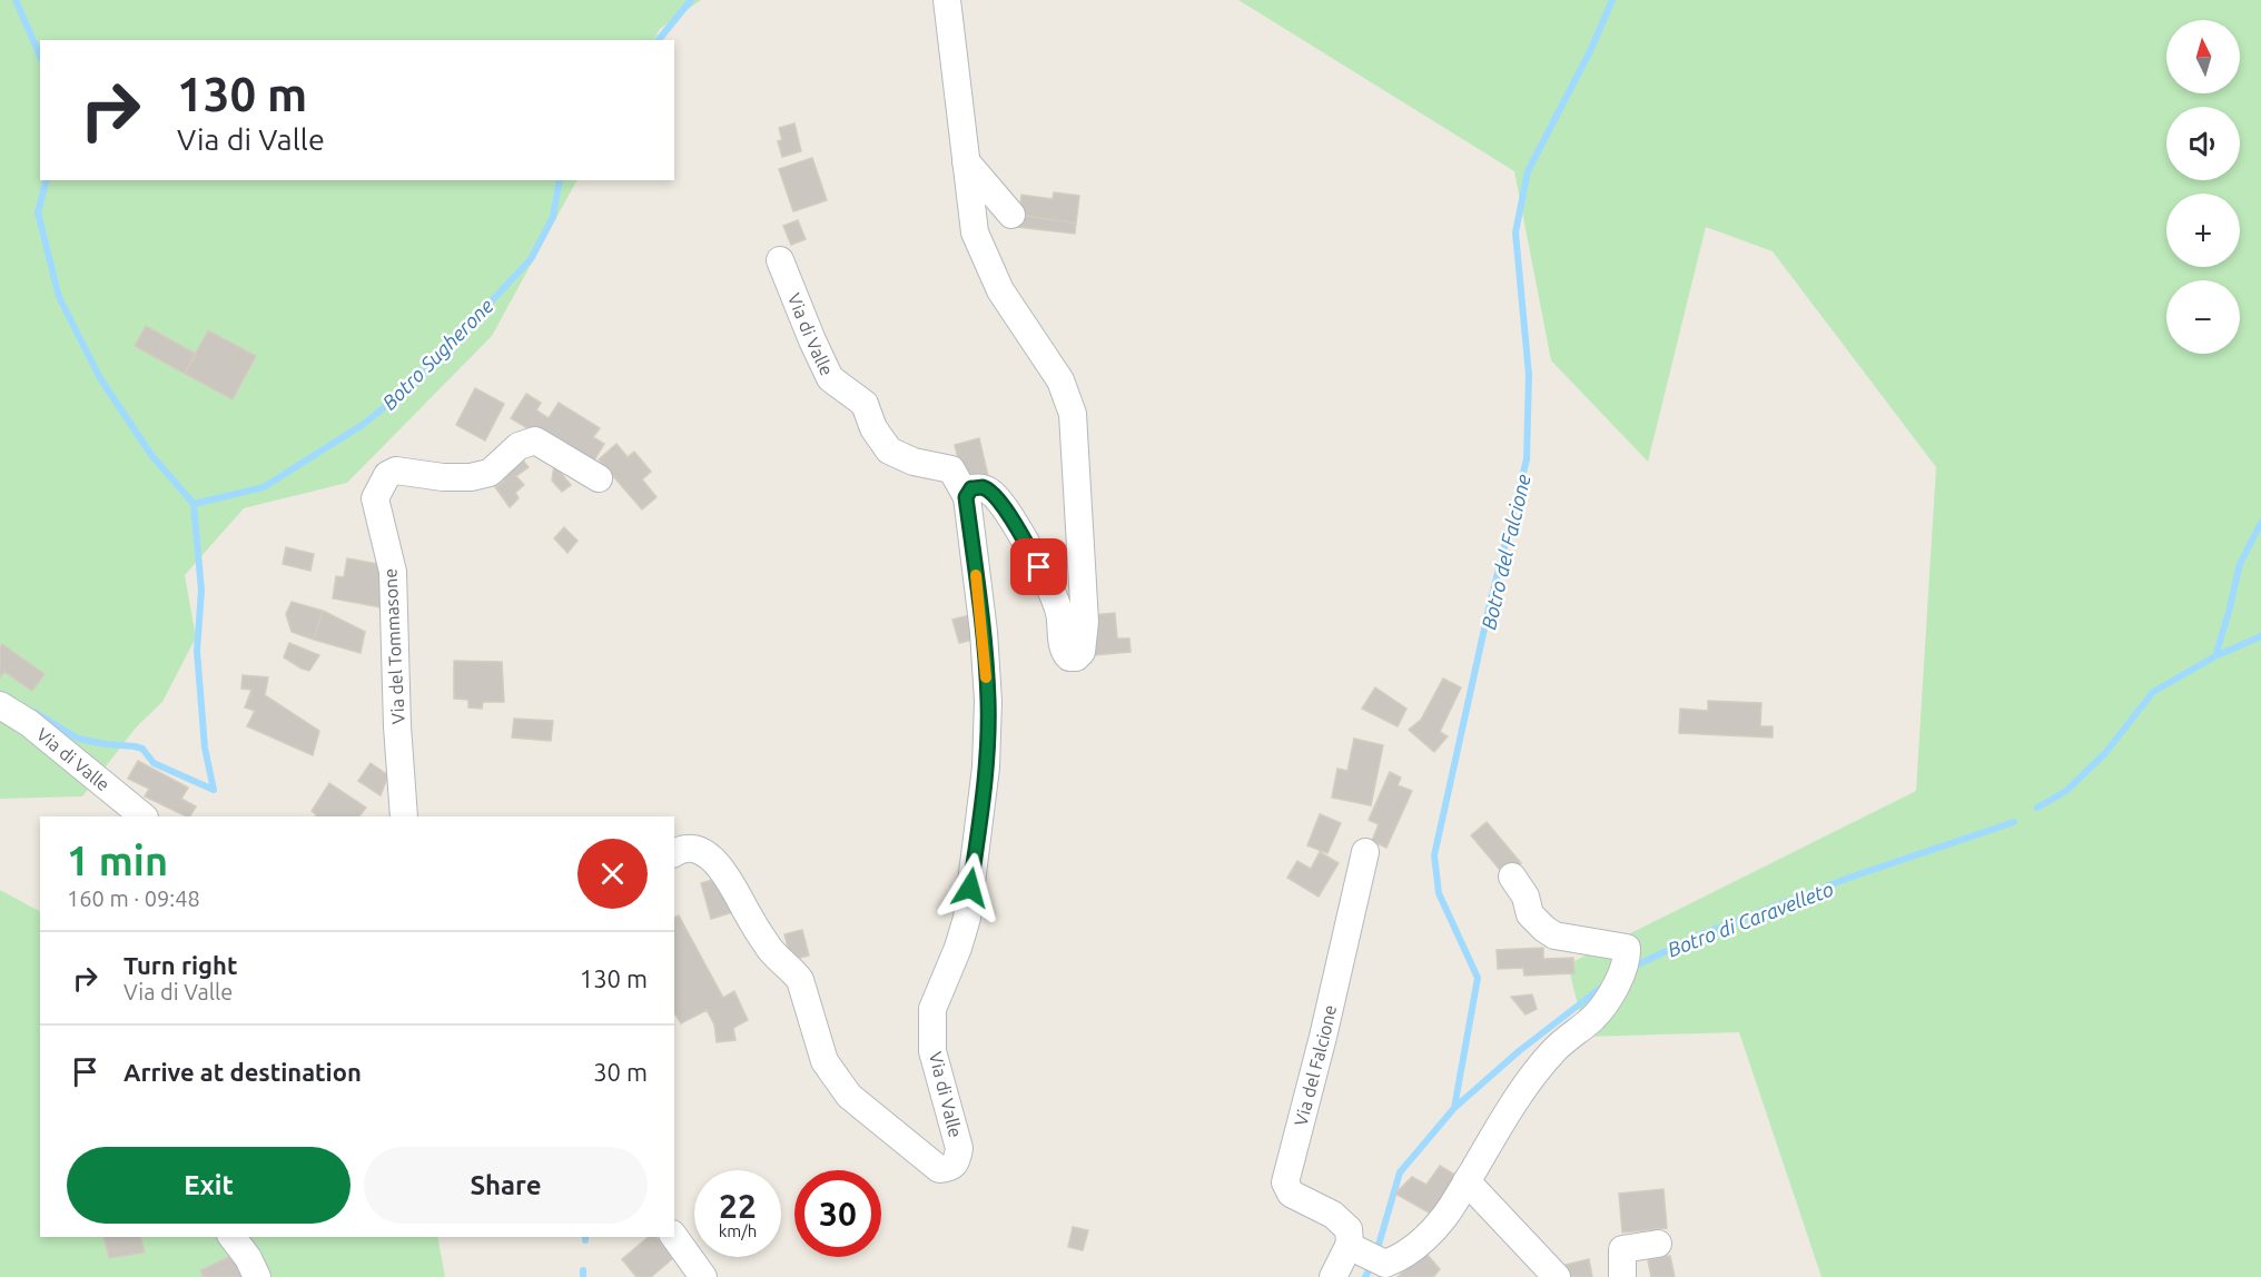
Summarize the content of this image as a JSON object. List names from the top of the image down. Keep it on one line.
{"streets":{"street":["Via di Valle","Via del Tommasone","Via del Falcione"]},"water":["Botro Sugherone","Botro del Falcione","Botro di Caravelleto"],"north":"top","page":{"map_buttons":["+","−"],"turn":["130 m","Via di Valle"],"heading":["1 min","160 m · 09:48"],"list":[{"name":"Turn right","note":"Via di Valle","value":"130 m"},{"name":"Arrive at destination","value":"30 m"}],"buttons":["Exit","Share"],"speed":"22 km/h","limit":"30"}}
